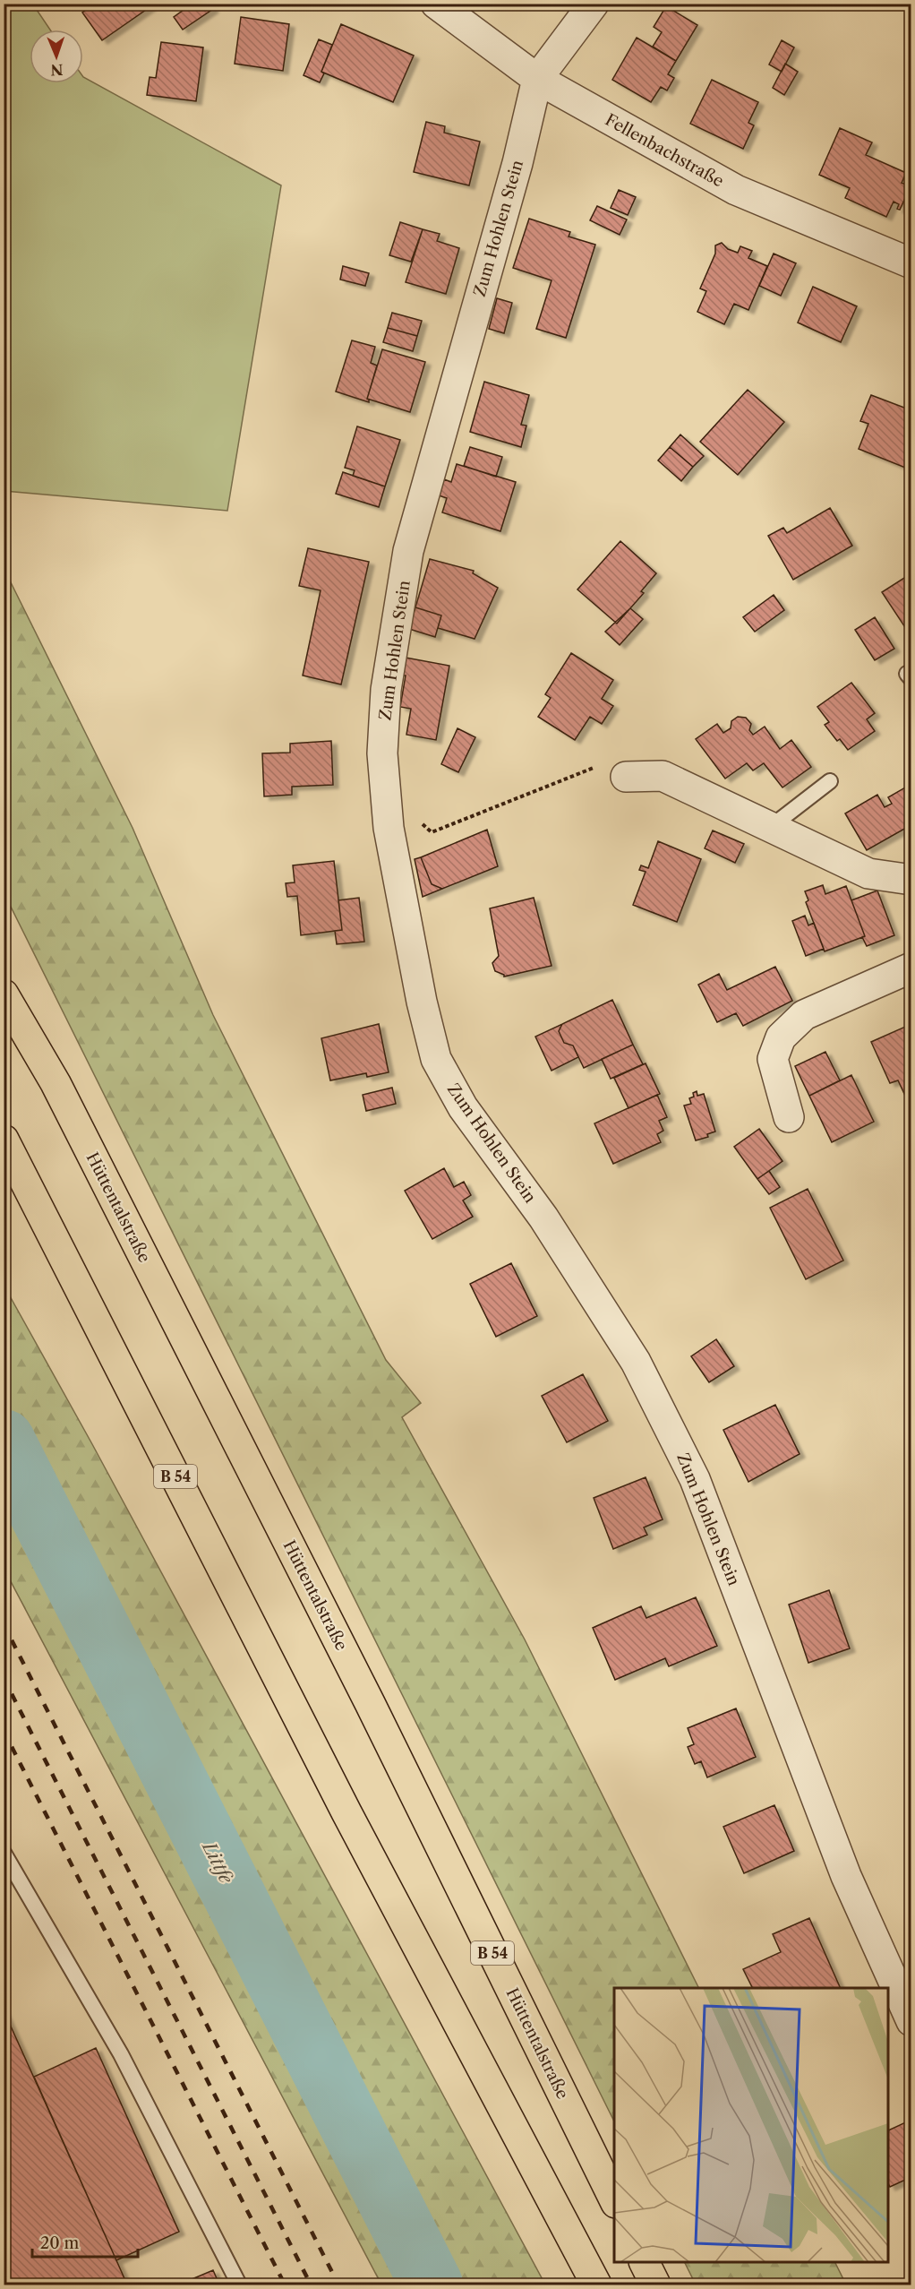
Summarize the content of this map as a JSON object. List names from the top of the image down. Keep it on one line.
{"streets":{"highway":["Hüttentalstraße","B 54"],"street":["Fellenbachstraße","Zum Hohlen Stein"]},"crossings":[["Fellenbachstraße","Zum Hohlen Stein"]],"water":["Littfe"],"scale_bar":"20 m","north":"bottom"}
